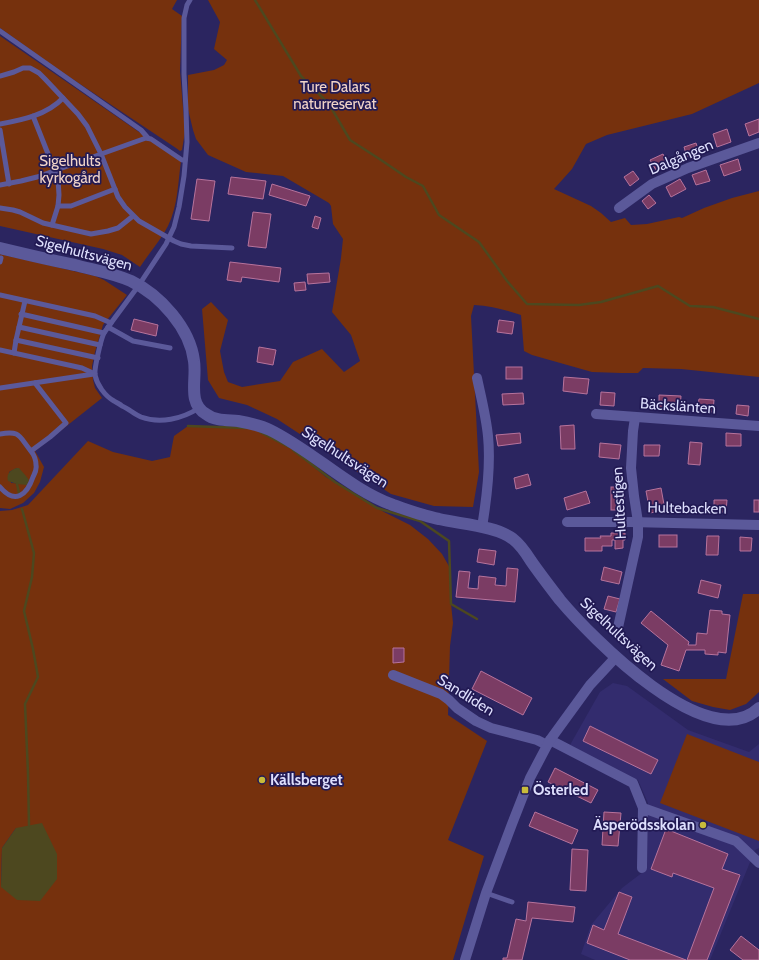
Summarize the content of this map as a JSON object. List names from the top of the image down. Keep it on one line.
{"streets":{"street":["Dalgången","Sigelhultsvägen","Bäckslänten","Hultestigen","Hultebacken","Sandliden"]},"crossings":[["Bäckslänten","Hultestigen"],["Hultestigen","Hultebacken"]],"parks":["Ture Dalars naturreservat","Sigelhults kyrkogård"],"places":{"other":["Källsberget","Äsperödsskolan"],"transit":["Österled"]}}
